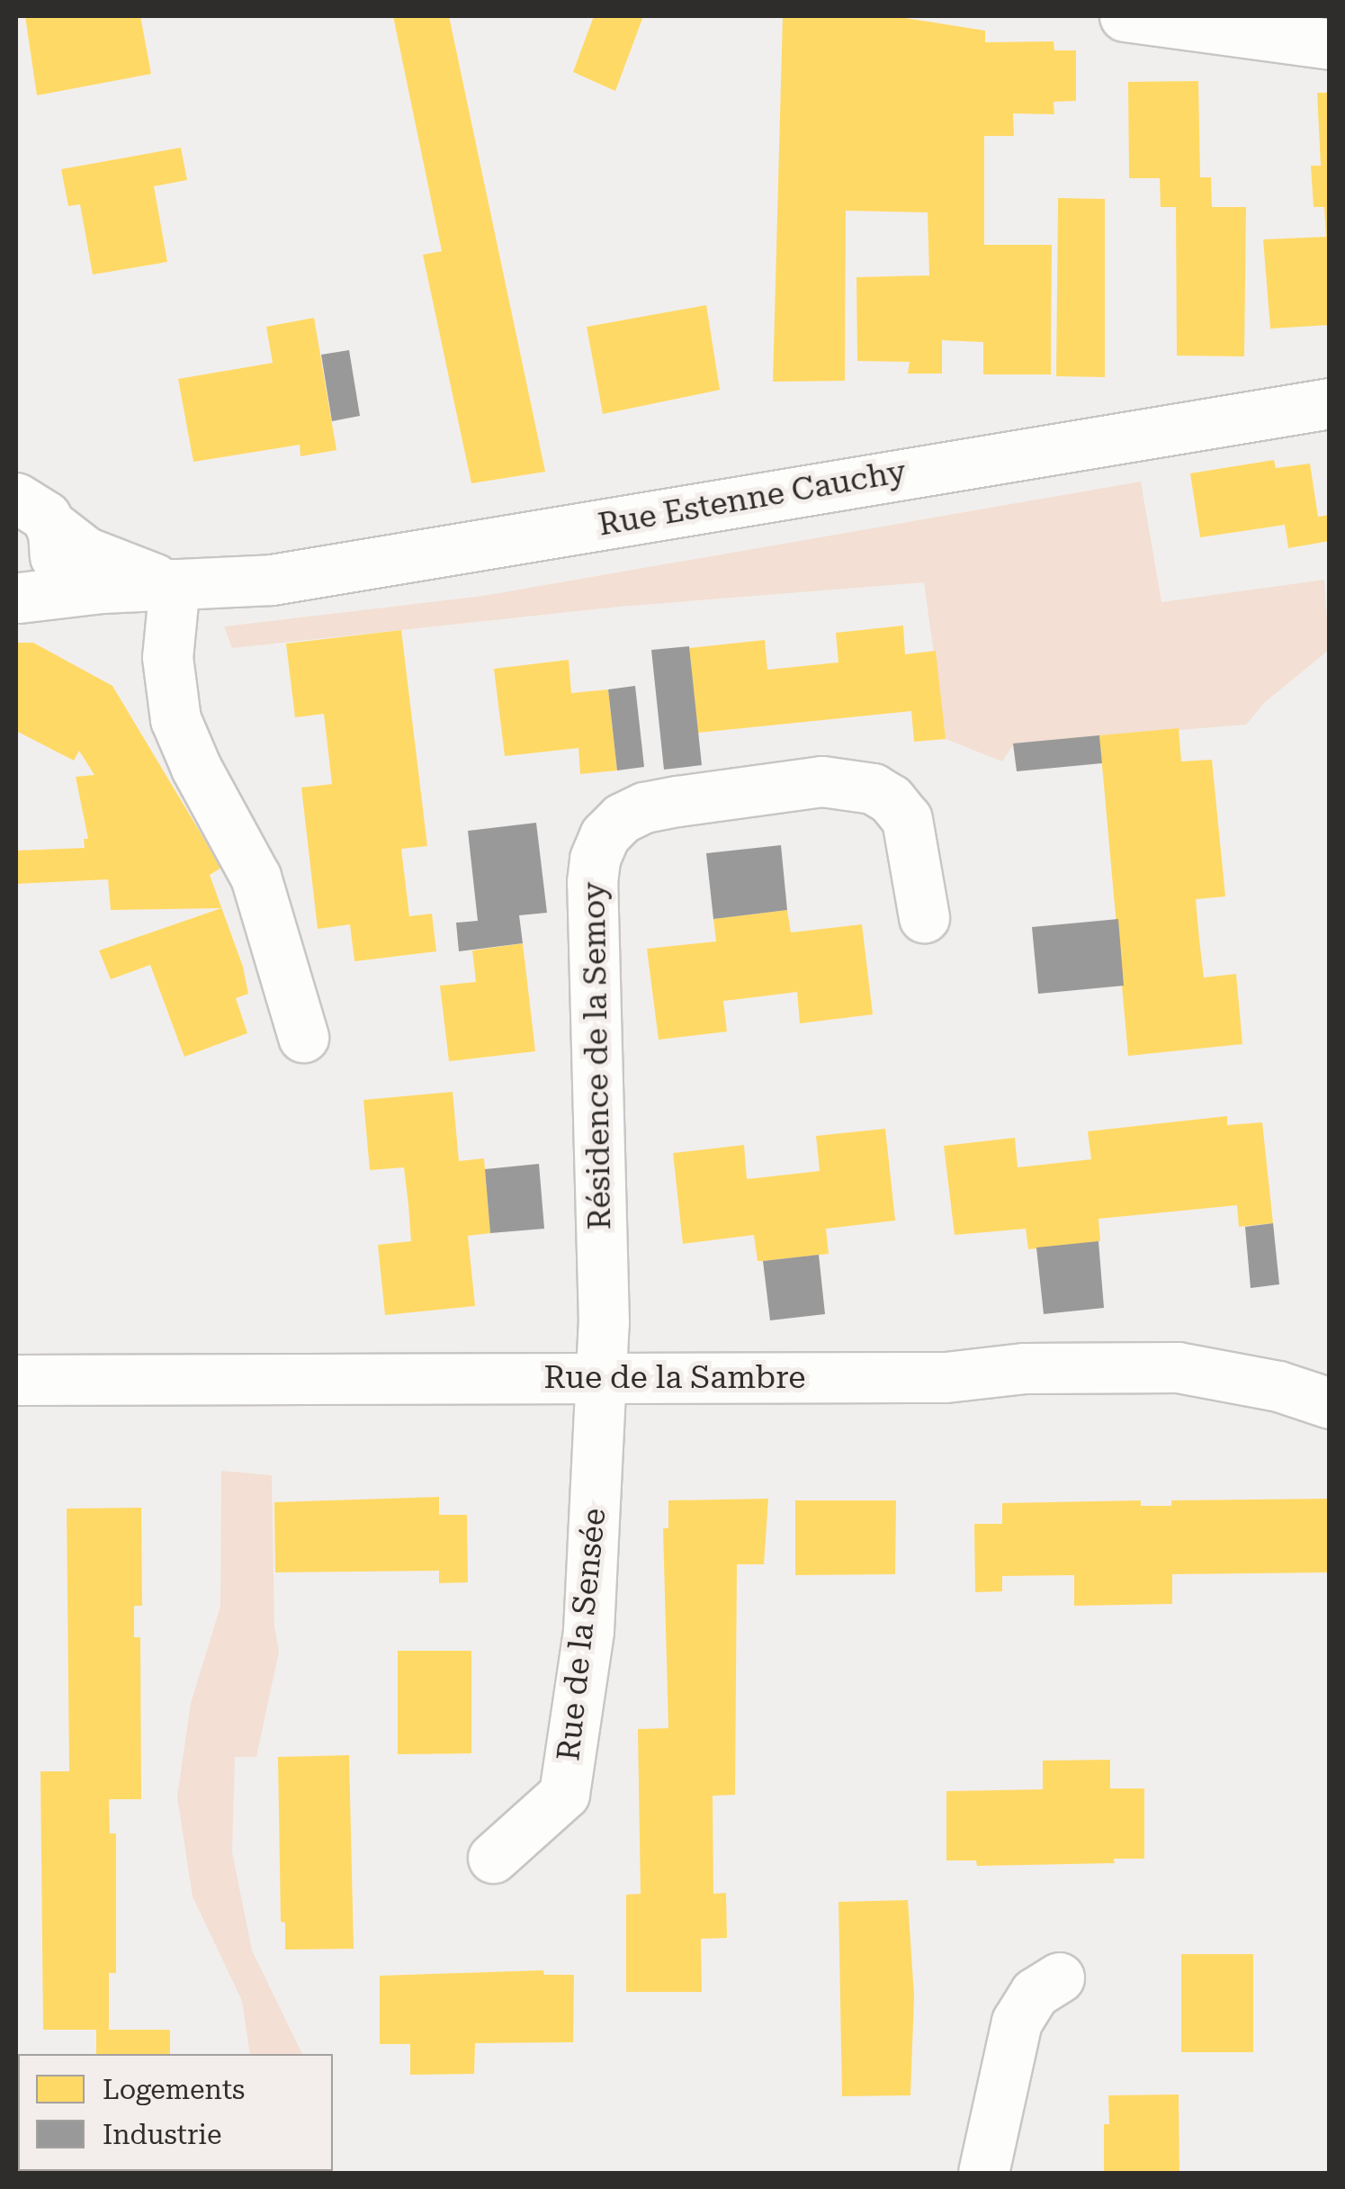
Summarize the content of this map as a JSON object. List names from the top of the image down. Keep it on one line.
{"streets":{"street":["Rue Estenne Cauchy","Résidence de la Semoy","Rue de la Sambre","Rue de la Sensée"]},"crossings":[["Résidence de la Semoy","Rue de la Sambre"],["Résidence de la Semoy","Rue de la Sensée"],["Rue de la Sambre","Rue de la Sensée"]],"legend":["Logements","Industrie"]}
